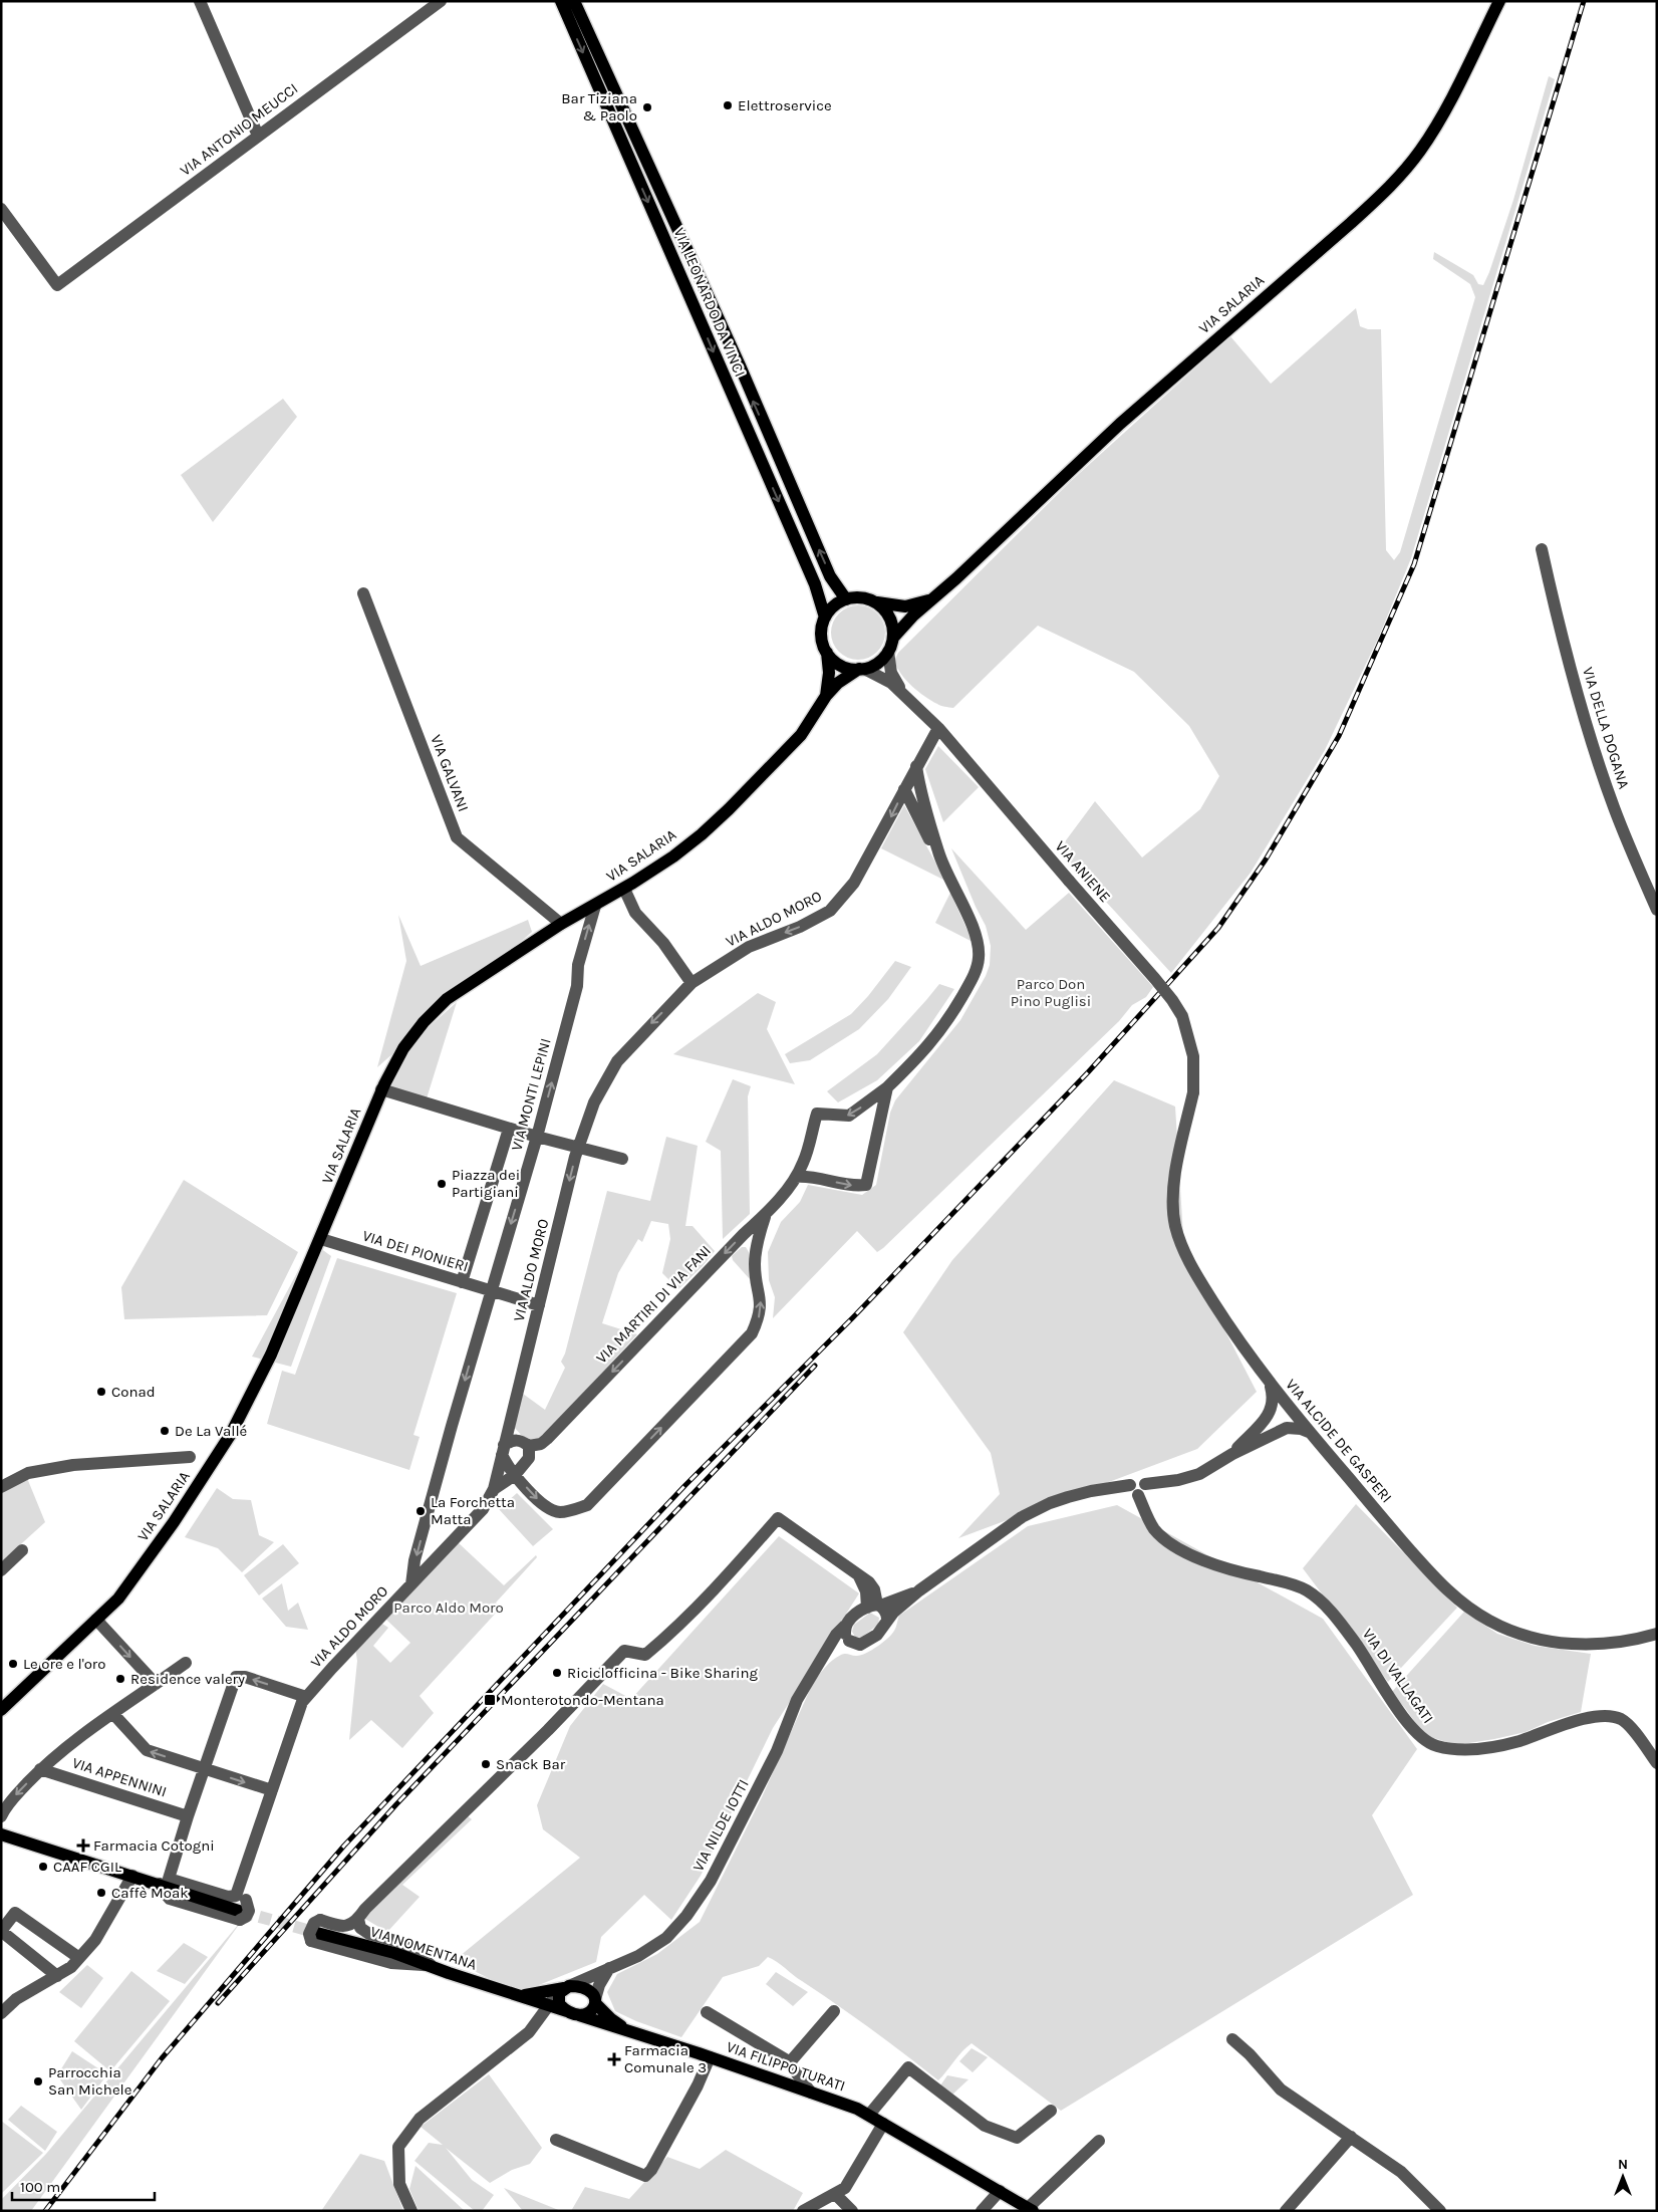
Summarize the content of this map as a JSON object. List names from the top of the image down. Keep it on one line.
{"streets":{"main road":["VIA LEONARDO DA VINCI","VIA SALARIA","VIA NOMENTANA","VIA FILIPPO TURATI"],"street":["VIA ANTONIO MEUCCI","VIA DELLA DOGANA","VIA GALVANI","VIA ANIENE","VIA ALDO MORO","VIA MONTI LEPINI","VIA DEI PIONIERI","VIA MARTIRI DI VIA FANI","VIA ALCIDE DE GASPERI","VIA DI VALLAGATI","VIA APPENNINI","VIA NILDE IOTTI"]},"crossings":[["VIA LEONARDO DA VINCI","VIA SALARIA"],["VIA LEONARDO DA VINCI","VIA ANIENE"],["VIA SALARIA","VIA GALVANI"],["VIA SALARIA","VIA ANIENE"],["VIA SALARIA","VIA MONTI LEPINI"],["VIA SALARIA","VIA DEI PIONIERI"],["VIA ANIENE","VIA ALDO MORO"],["VIA ANIENE","VIA ALCIDE DE GASPERI"],["VIA ALDO MORO","VIA MONTI LEPINI"],["VIA ALDO MORO","VIA MARTIRI DI VIA FANI"],["VIA MONTI LEPINI","VIA DEI PIONIERI"],["VIA NILDE IOTTI","VIA NOMENTANA"],["VIA NILDE IOTTI","VIA FILIPPO TURATI"],["VIA NOMENTANA","VIA FILIPPO TURATI"]],"one_way":["VIA ALDO MORO","VIA MARTIRI DI VIA FANI"],"parks":["Parco Don Pino Puglisi","Parco Aldo Moro"],"places":{"other":["Elettroservice","Bar Tiziana & Paolo","Piazza dei Partigiani","Conad","De La Vallé","La Forchetta Matta","Le ore e l'oro","Riciclofficina - Bike Sharing","Residence valery","Snack Bar","CAAF CGIL","Caffè Moak","Parrocchia San Michele"],"transit":["Monterotondo-Mentana"],"health":["Farmacia Cotogni","Farmacia Comunale 3"]},"scale_bar":"100 m","north":"top"}
